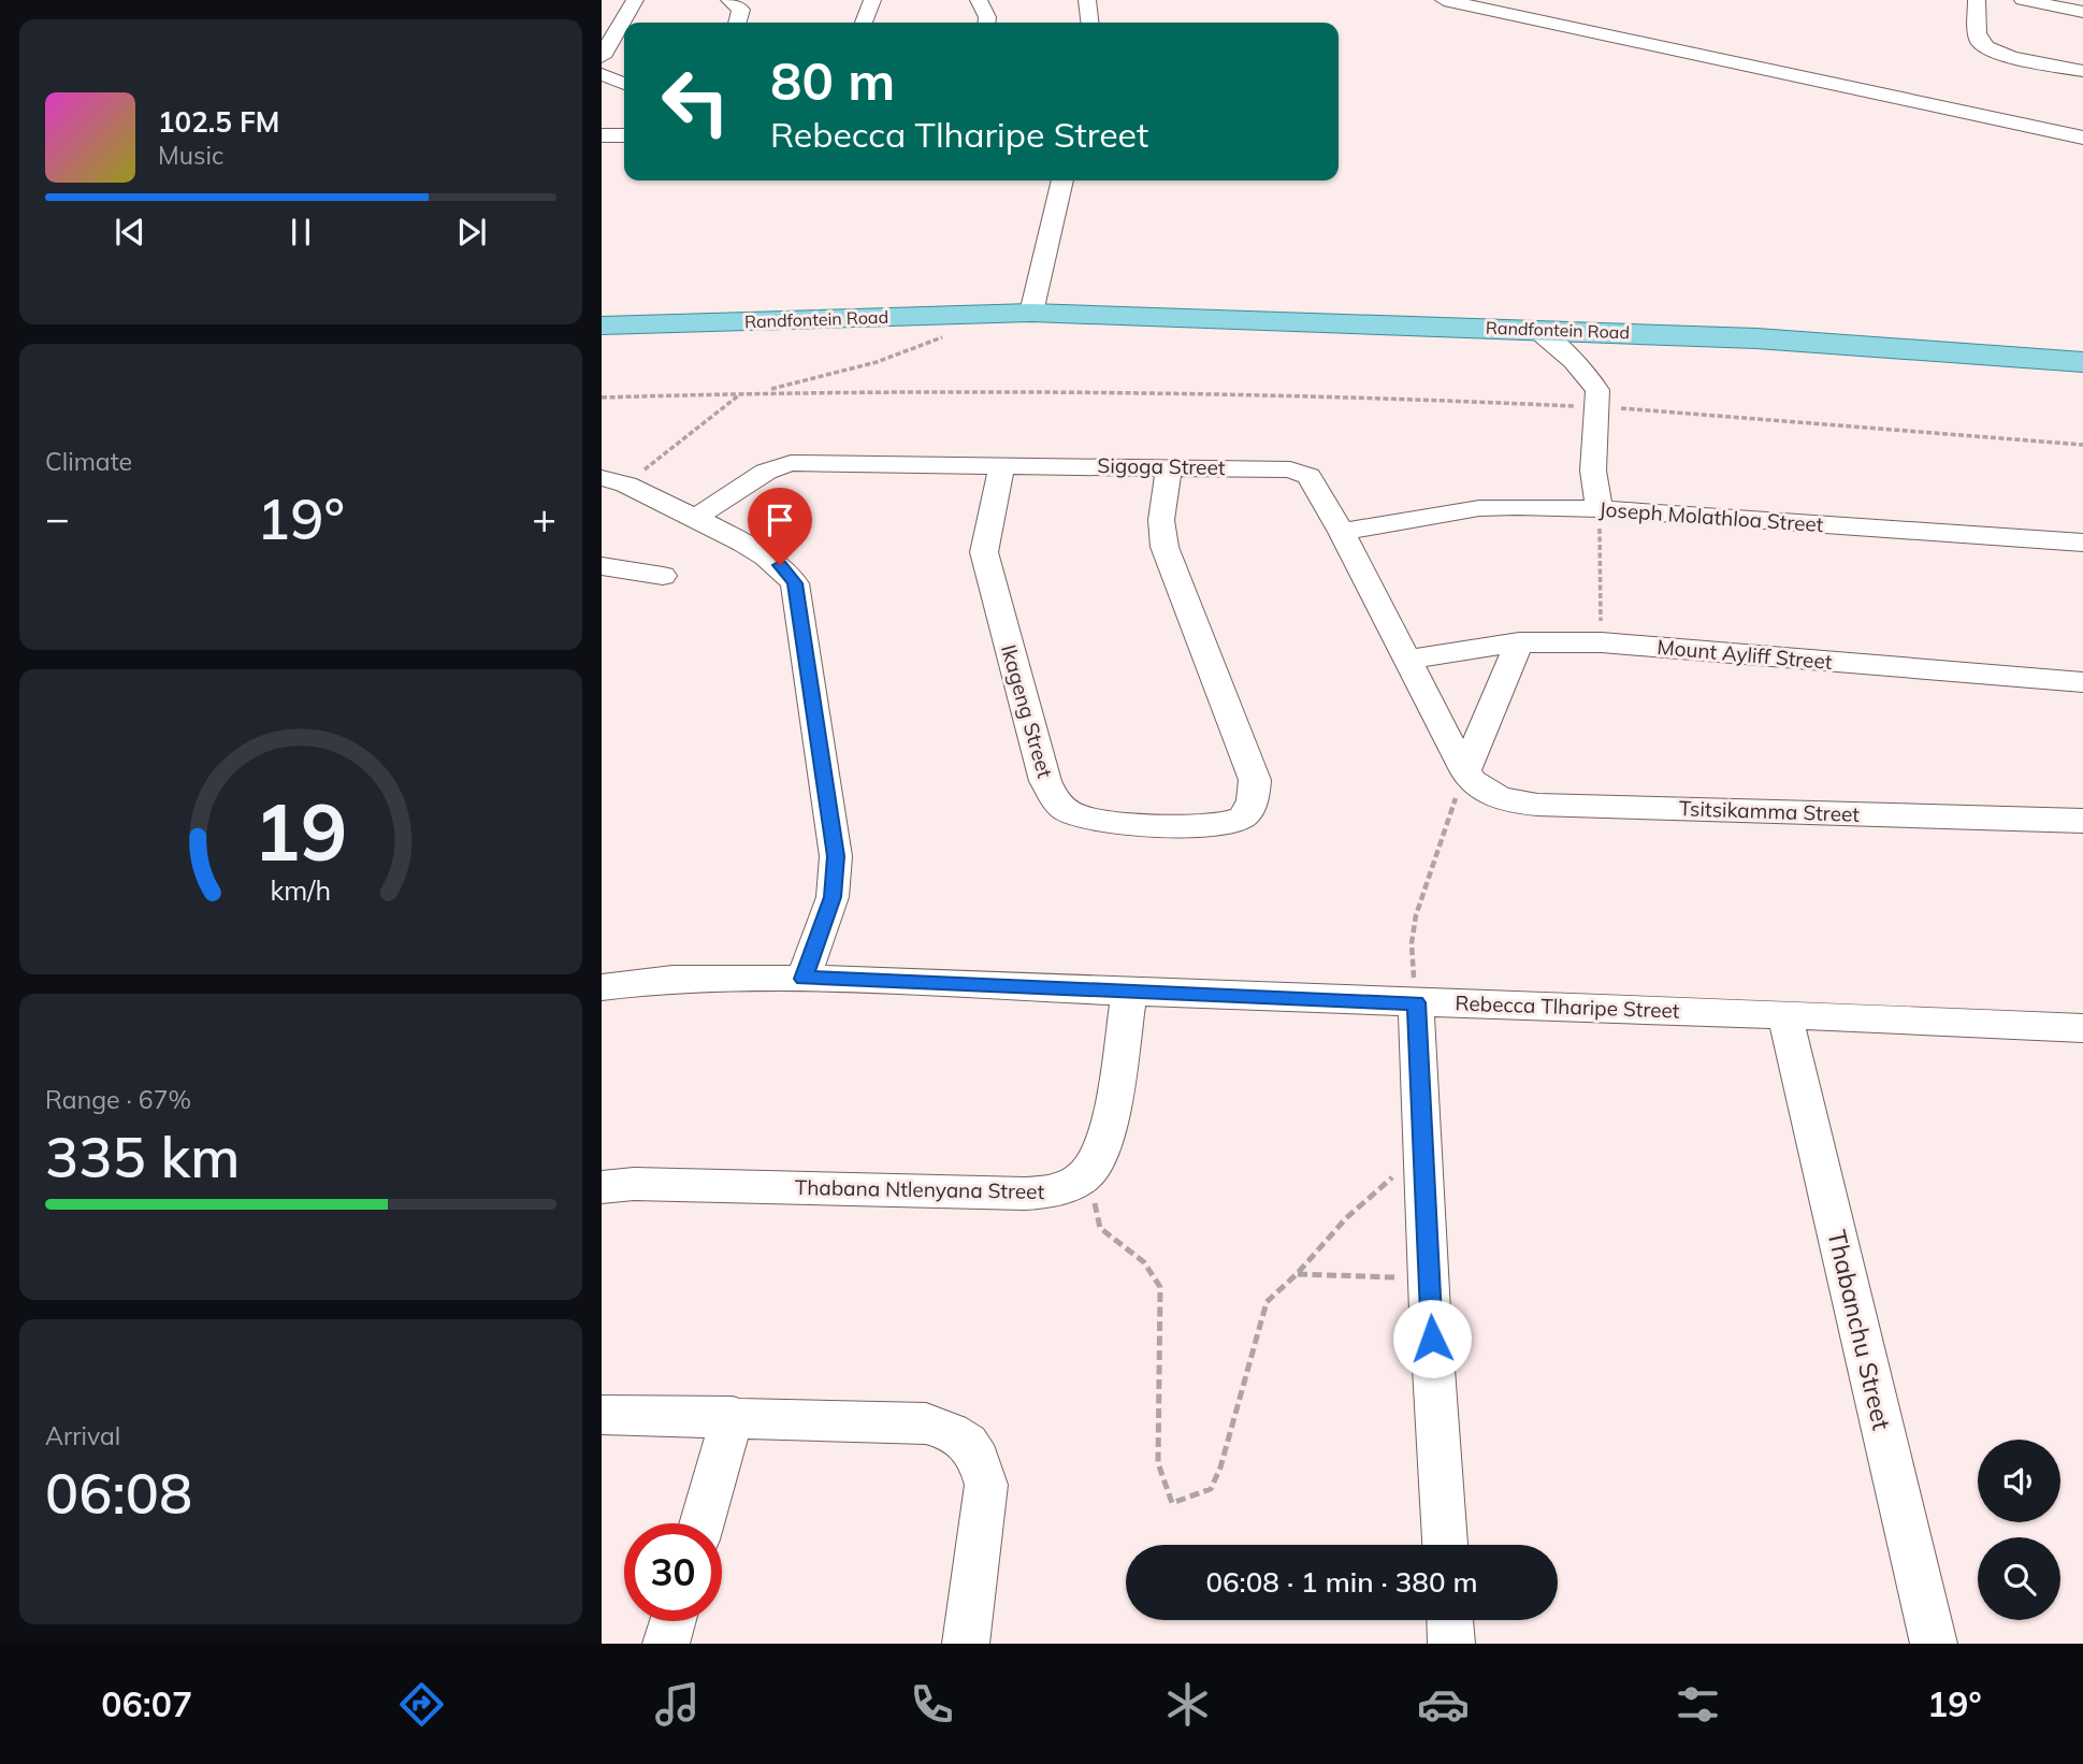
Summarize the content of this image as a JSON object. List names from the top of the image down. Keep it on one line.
{"streets":{"main road":["Randfontein Road"],"street":["Sigoga Street","Joseph Molathloa Street","Mount Ayliff Street","Ikageng Street","Tsitsikamma Street","Rebecca Tlharipe Street","Thabana Ntlenyana Street","Thabanchu Street"]},"crossings":[["Sigoga Street","Joseph Molathloa Street"],["Sigoga Street","Mount Ayliff Street"],["Sigoga Street","Ikageng Street"],["Sigoga Street","Tsitsikamma Street"],["Rebecca Tlharipe Street","Thabanchu Street"]],"page":{"turn":["80 m","Rebecca Tlharipe Street"],"song":["102.5 FM","Music"],"tile":["Climate",["Range · 67%","335 km"],["Arrival","06:08"]],"heat":["−","19°","+"],"limit":"30","trip":"06:08 · 1 min · 380 m","tabs":["06:07","19°"],"gauge":["19","km/h"]}}
